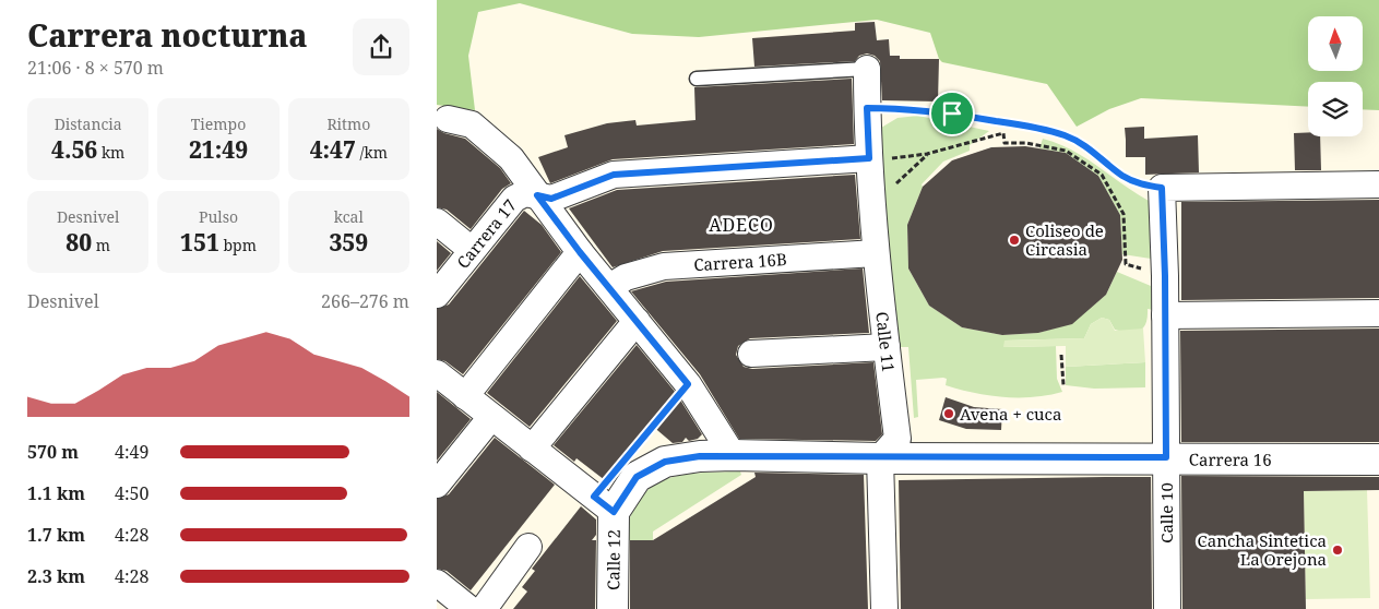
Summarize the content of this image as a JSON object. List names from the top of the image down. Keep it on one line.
{"streets":{"street":["Carrera 17","Carrera 16B","Calle 11","Carrera 16","Calle 10","Calle 12"]},"crossings":[["Carrera 17","Calle 11"],["Carrera 16B","Calle 11"],["Calle 11","Carrera 16"],["Carrera 16","Calle 10"],["Carrera 16","Calle 12"]],"districts":["ADECO"],"places":["Coliseo de Circasia","Avena + cuca","Cancha Sintetica La Orejona"],"north":"top","page":{"heading":["Carrera nocturna","21:06 · 8 × 570 m"],"stats":[["Distancia","4.56 km"],["Tiempo","21:49"],["Ritmo","4:47 /km"],["Desnivel","80 m"],["Pulso","151 bpm"],["kcal","359"]],"chart":["Desnivel","266–276 m"],"list":[{"name":"570 m","note":"4:49"},{"name":"1.1 km","note":"4:50"},{"name":"1.7 km","note":"4:28"},{"name":"2.3 km","note":"4:28"}]}}
